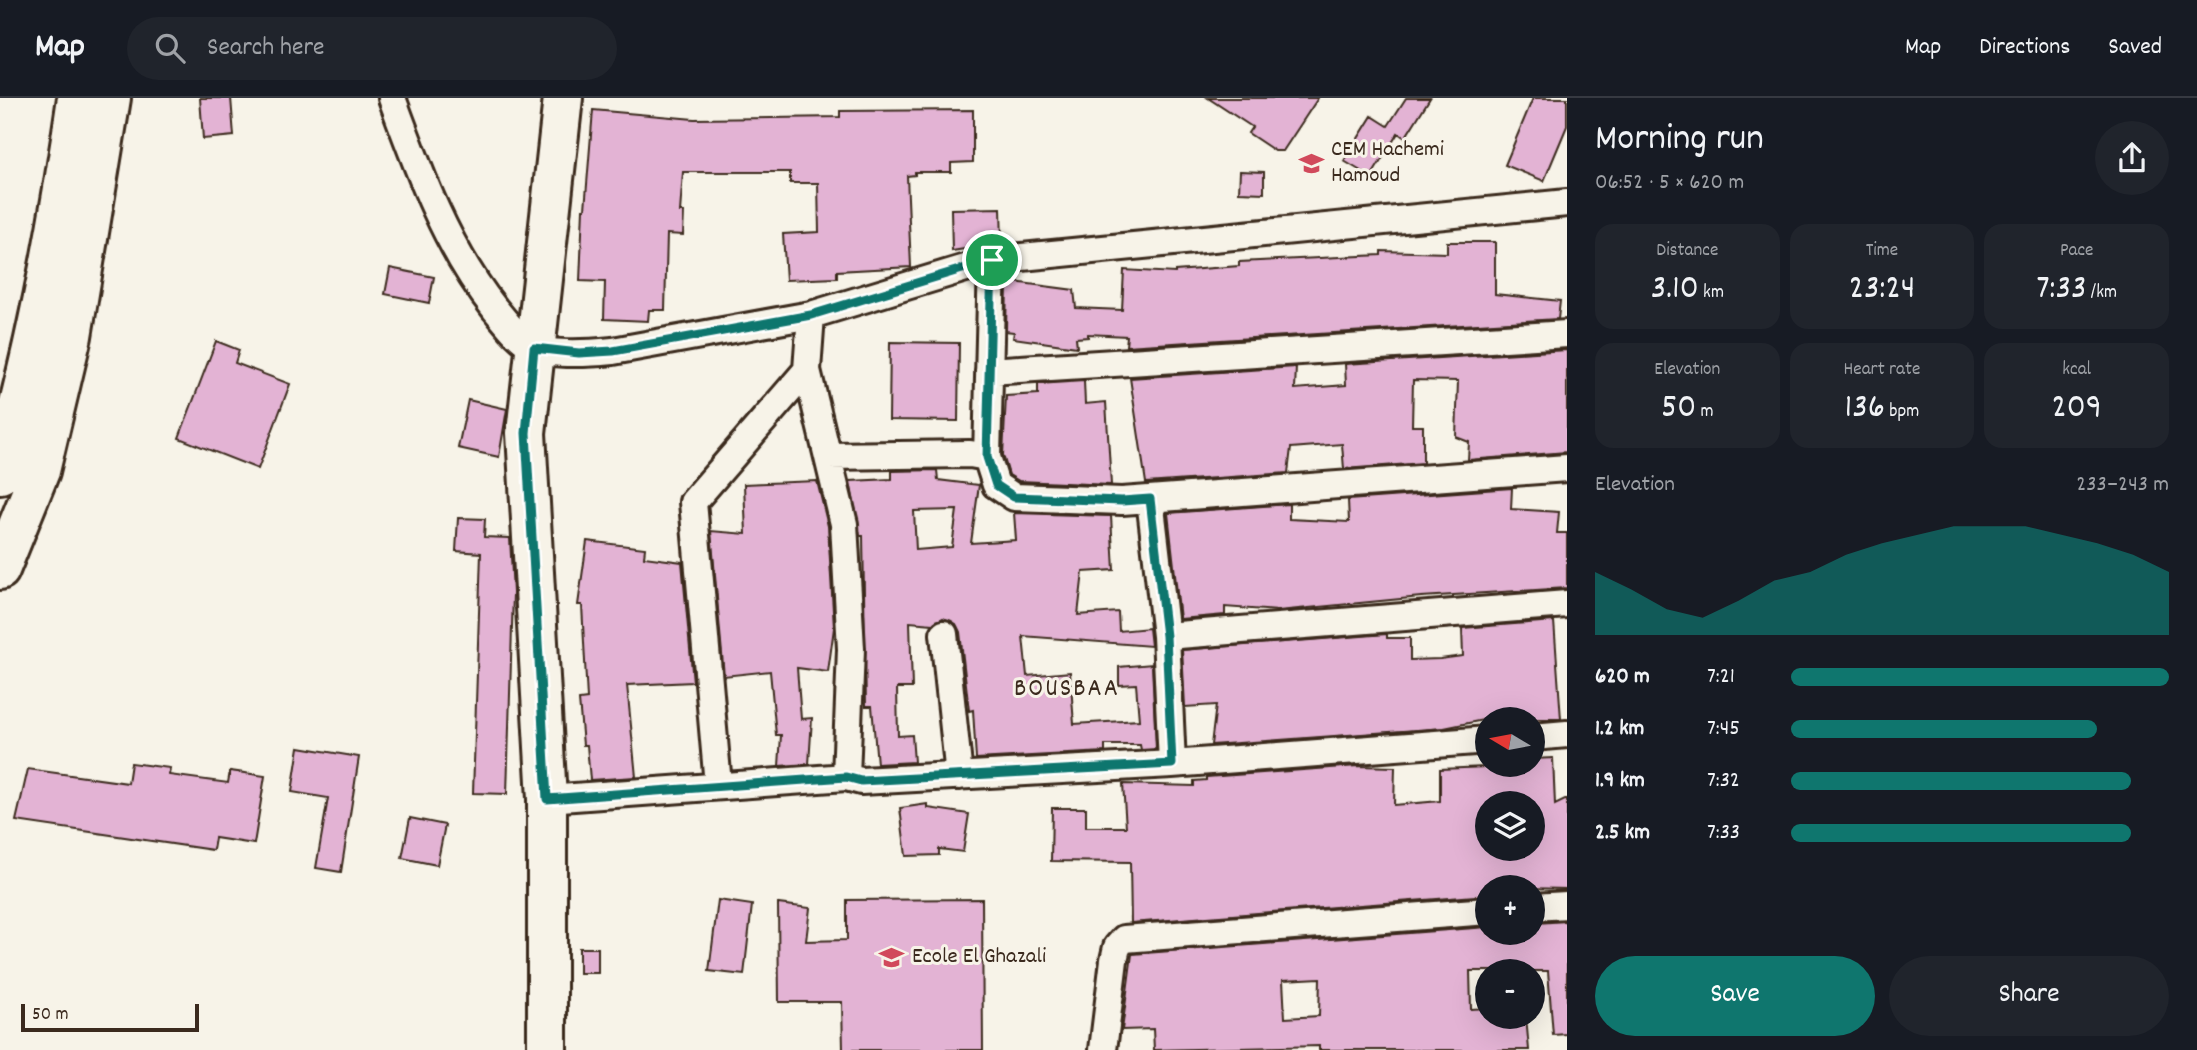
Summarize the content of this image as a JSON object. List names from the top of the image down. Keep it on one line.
{"districts":["BOUSBAA"],"places":{"school or university":["CEM Hachemi Hamoud","Ecole El Ghazali"]},"scale_bar":"50 m","north":"left","page":{"header":"Map","search":"Search here","nav":["Map","Directions","Saved"],"heading":["Morning run","06:52 · 5 × 620 m"],"stats":[["Distance","3.10 km"],["Time","23:24"],["Pace","7:33 /km"],["Elevation","50 m"],["Heart rate","136 bpm"],["kcal","209"]],"chart":["Elevation","233–243 m"],"list":[{"name":"620 m","note":"7:21"},{"name":"1.2 km","note":"7:45"},{"name":"1.9 km","note":"7:32"},{"name":"2.5 km","note":"7:33"}],"map_buttons":["+","−"],"buttons":["Save","Share"],"scale":"50 m"}}
